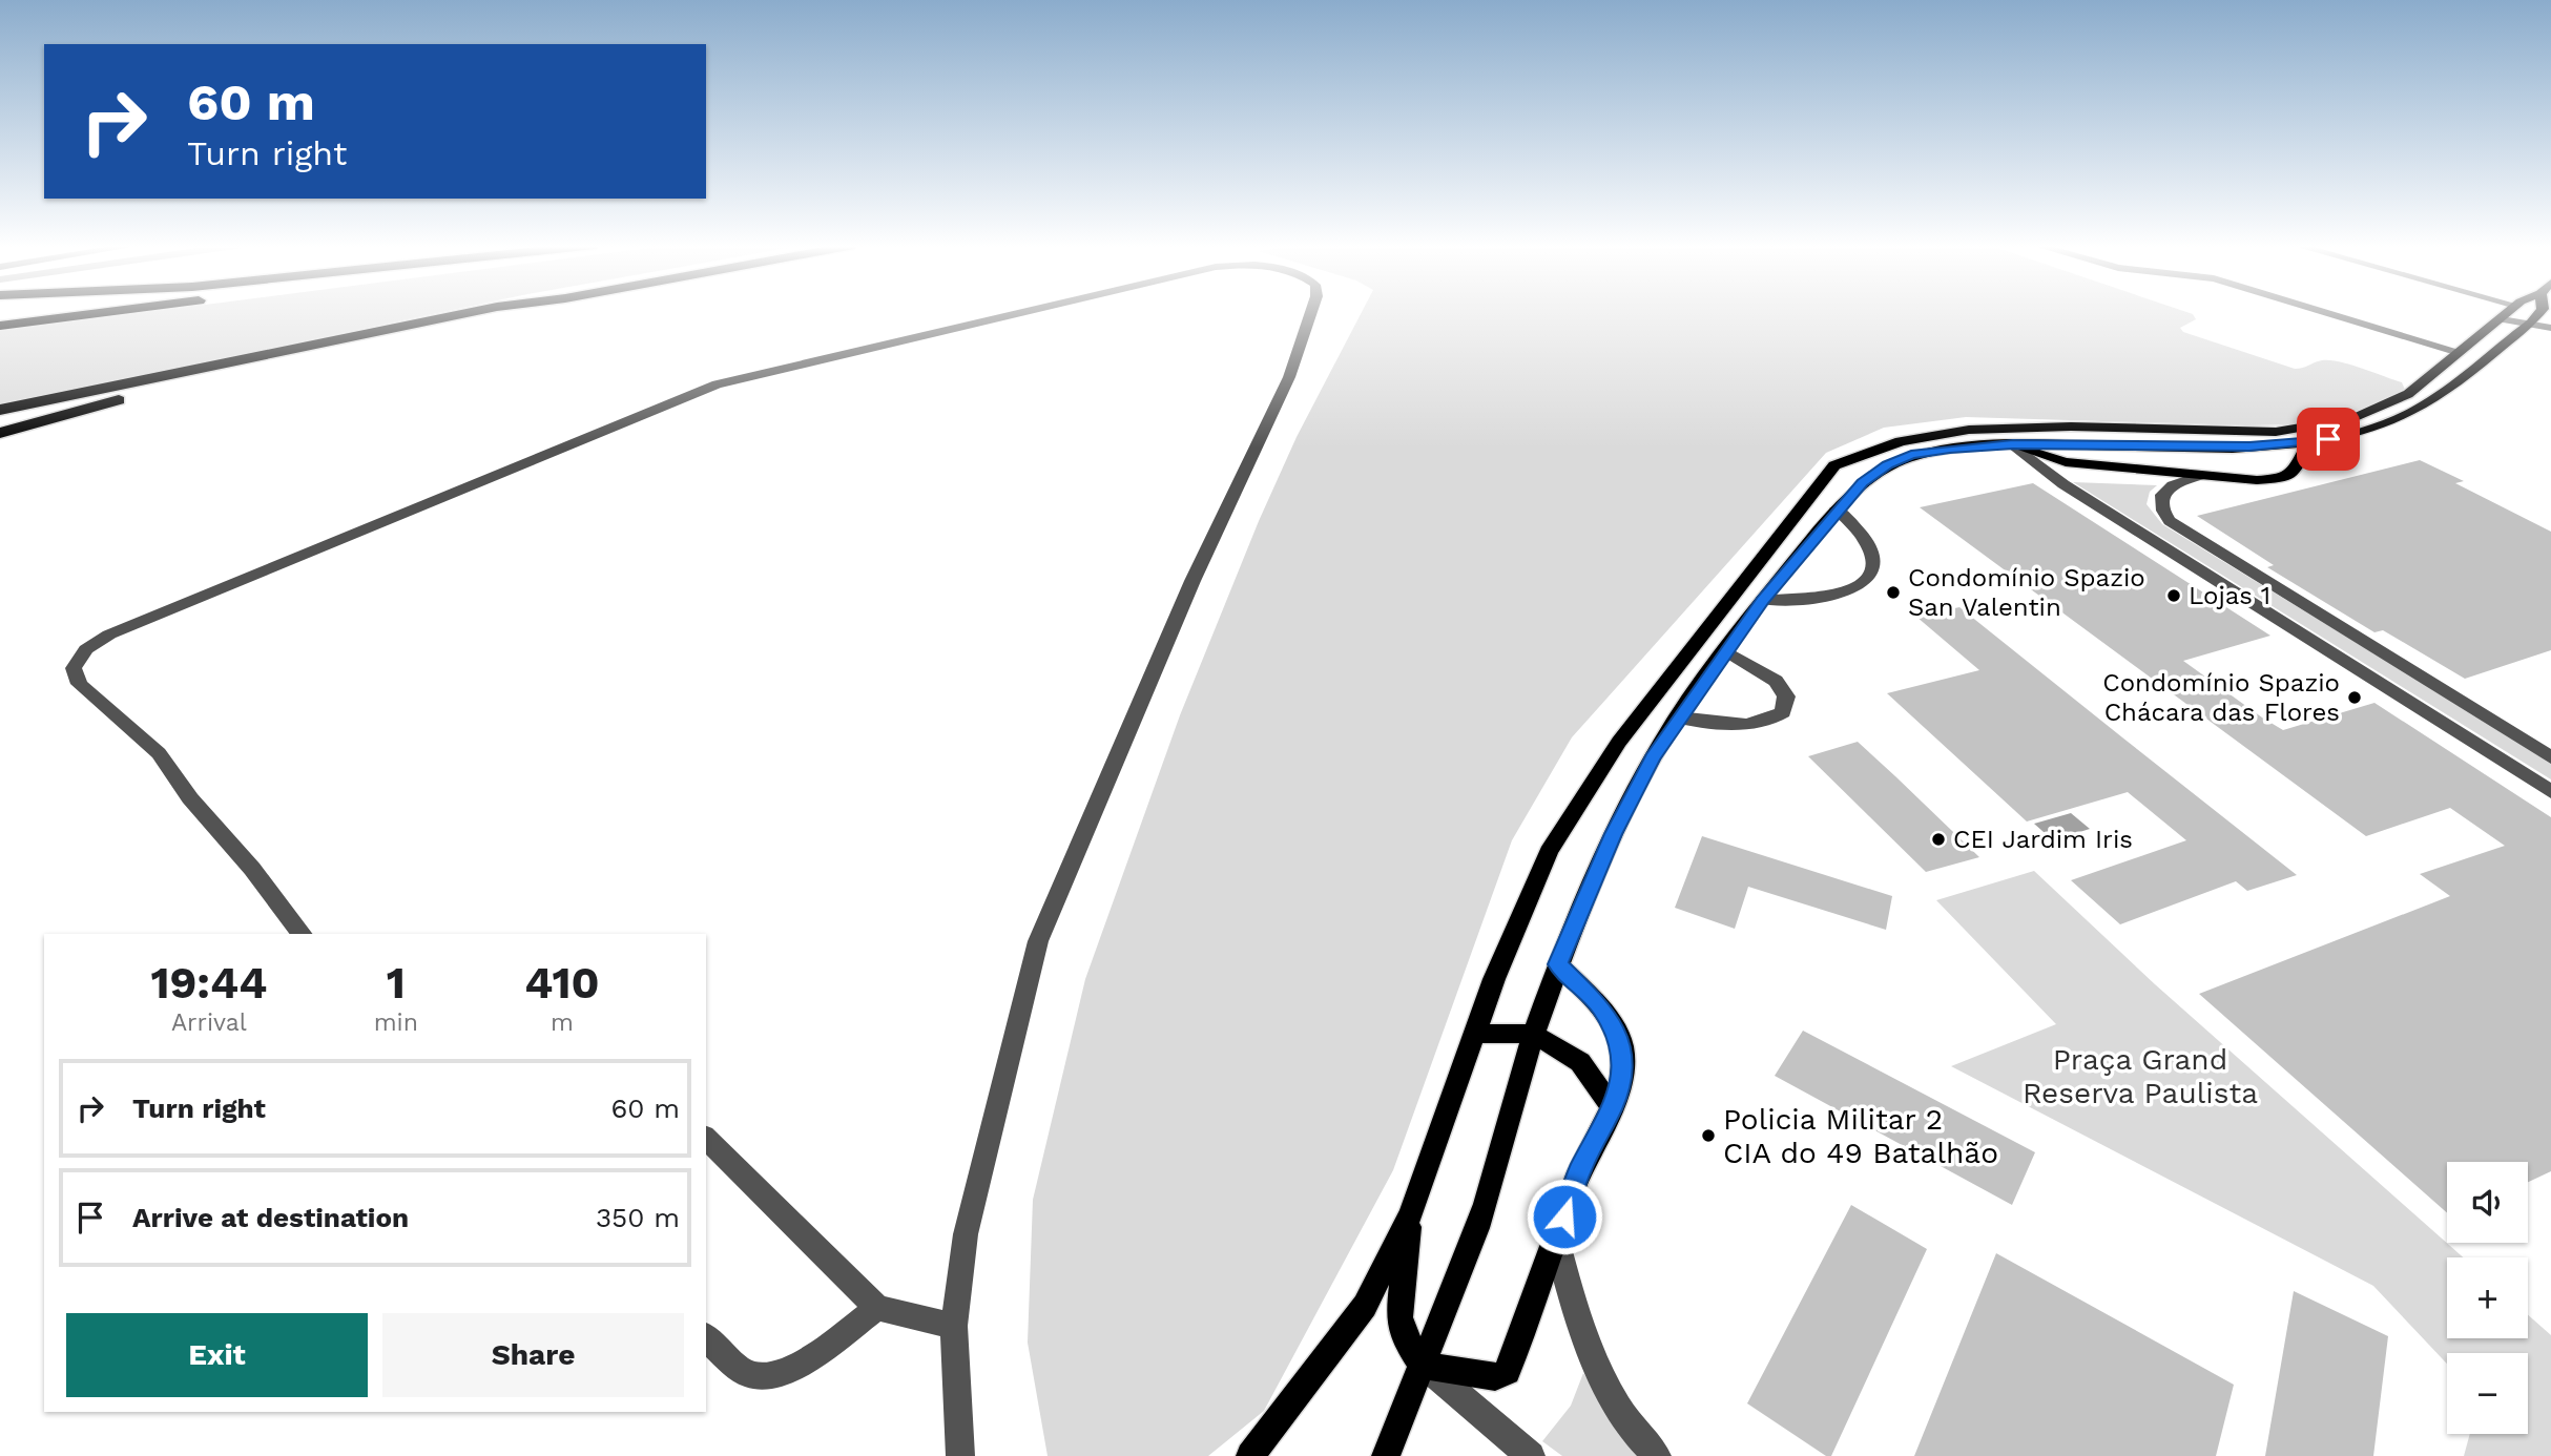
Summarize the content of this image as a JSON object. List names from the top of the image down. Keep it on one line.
{"parks":["Praça Grand Reserva Paulista"],"places":["Condomínio Spazio San Valentin","Lojas 1","Condomínio Spazio Chácara das Flores","CEI Jardim Iris","Policia Militar 2 CIA do 49 Batalhão"],"page":{"turn":["60 m","Turn right"],"eta":["19:44","Arrival","1","min","410","m"],"list":[{"name":"Turn right","value":"60 m"},{"name":"Arrive at destination","value":"350 m"}],"map_buttons":["+","−"],"buttons":["Exit","Share"]}}
